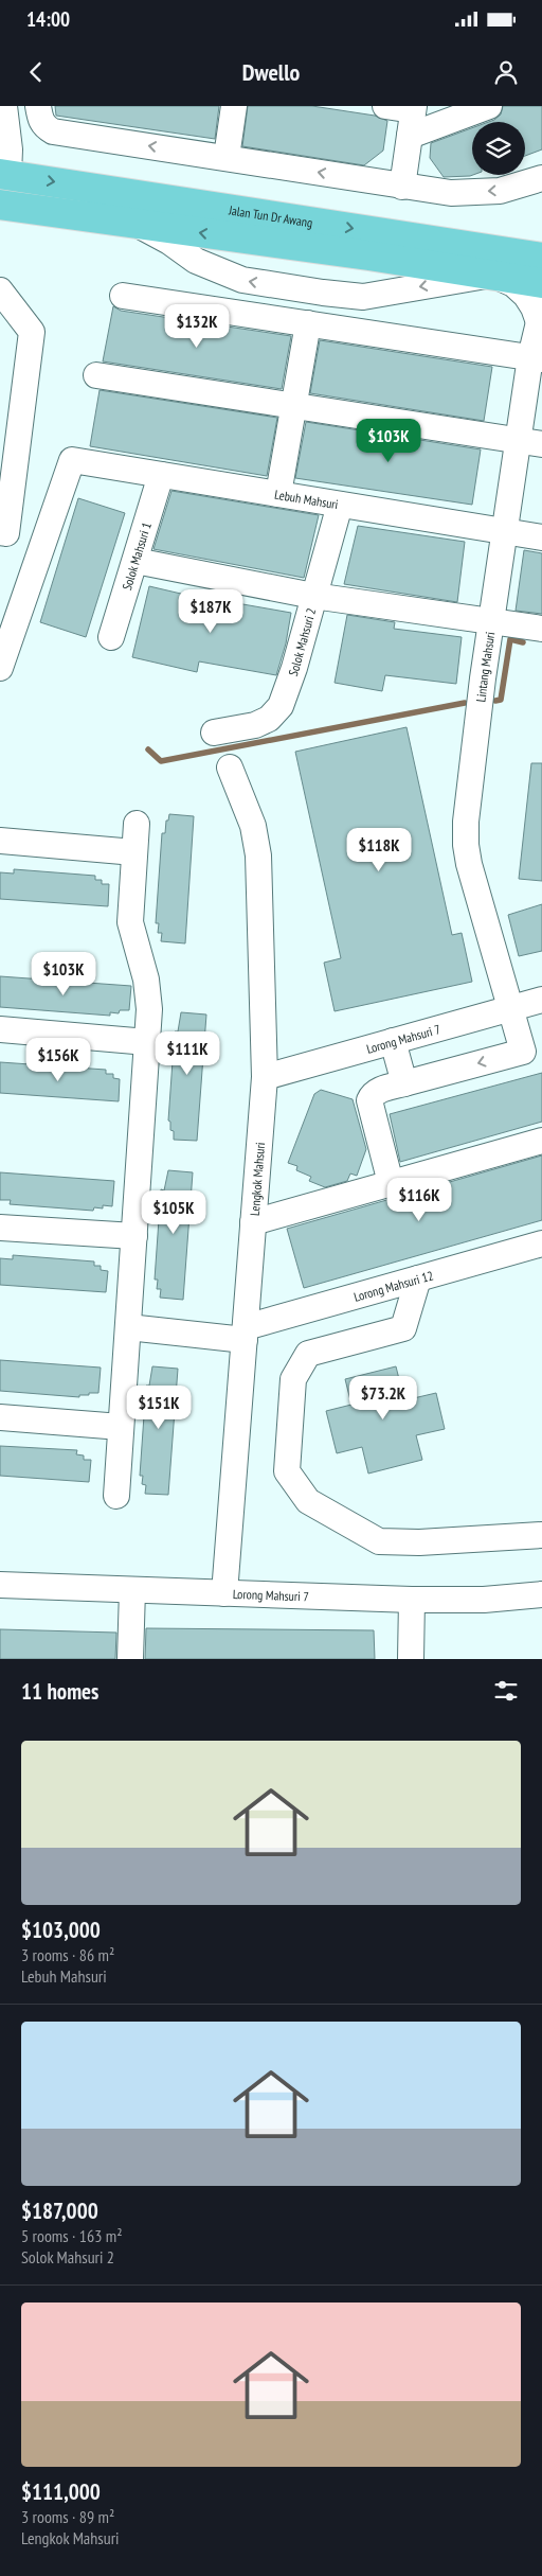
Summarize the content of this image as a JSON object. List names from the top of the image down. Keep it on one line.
{"streets":{"main road":["Jalan Tun Dr Awang"],"street":["Lebuh Mahsuri","Solok Mahsuri 1","Solok Mahsuri 2","Lintang Mahsuri","Lorong Mahsuri 7","Lengkok Mahsuri","Lorong Mahsuri 12"]},"crossings":[["Jalan Tun Dr Awang","Lintang Mahsuri"],["Lebuh Mahsuri","Solok Mahsuri 1"],["Lebuh Mahsuri","Solok Mahsuri 2"],["Lebuh Mahsuri","Lintang Mahsuri"],["Lintang Mahsuri","Lorong Mahsuri 7"],["Lorong Mahsuri 7","Lengkok Mahsuri"],["Lengkok Mahsuri","Lorong Mahsuri 12"]],"page":{"status":"14:00","header":"Dwello","price":["$132K","$103K","$187K","$118K","$103K","$111K","$156K","$116K","$105K","$73.2K","$151K"],"heading":"11 homes","list":[{"name":"$103,000","note":"3 rooms · 86 m² · Lebuh Mahsuri"},{"name":"$187,000","note":"5 rooms · 163 m² · Solok Mahsuri 2"},{"name":"$111,000","note":"3 rooms · 89 m² · Lengkok Mahsuri"}]}}
